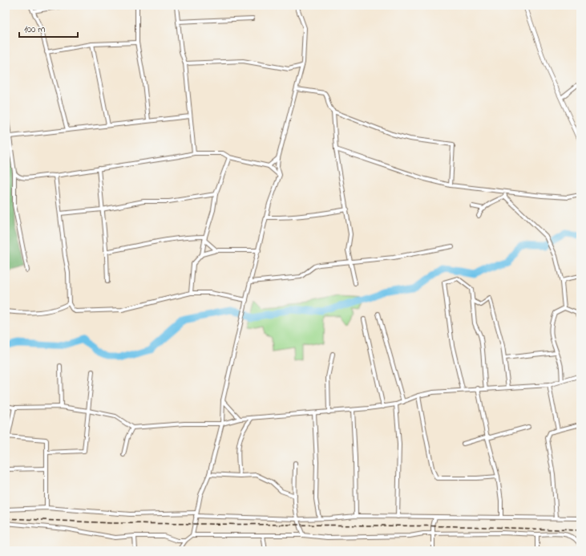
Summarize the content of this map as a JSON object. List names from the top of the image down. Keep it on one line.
{"scale_bar":"100 m"}
